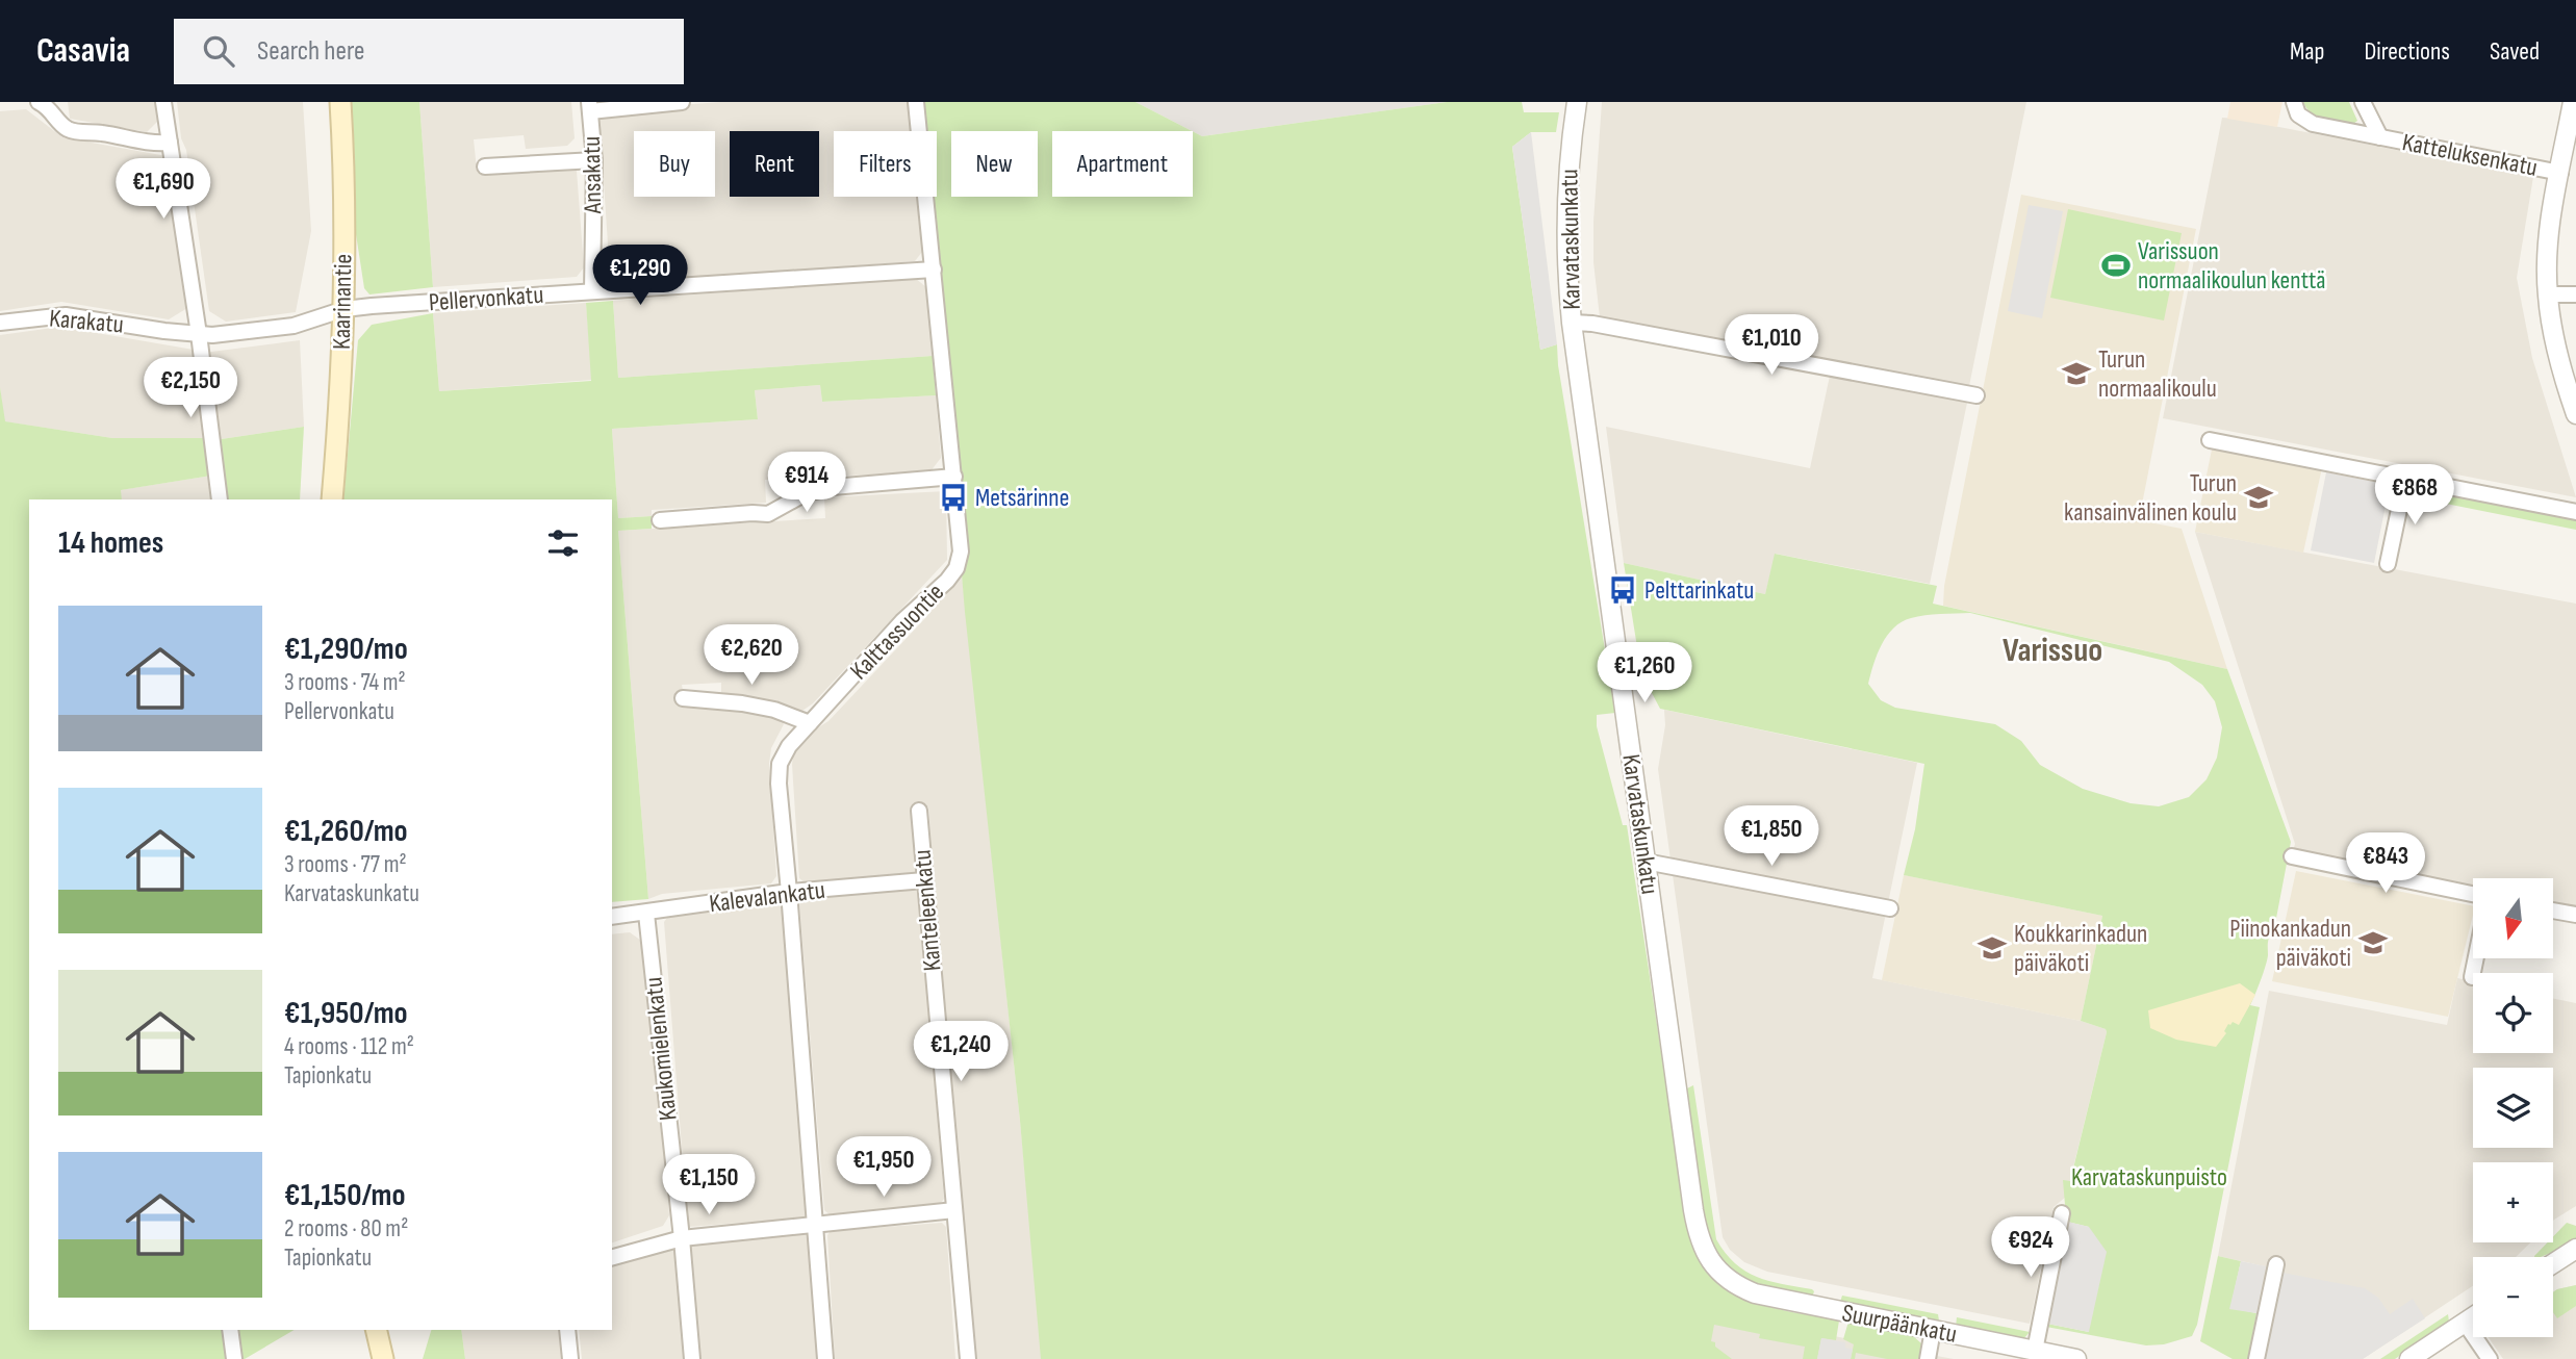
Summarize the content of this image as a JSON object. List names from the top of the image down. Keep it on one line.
{"streets":{"main road":["Kaarinantie"],"street":["Katteluksenkatu","Ansakatu","Karvataskunkatu","Pellervonkatu","Karakatu","Kalttassuontie","Kalevalankatu","Kanteleenkatu","Kaukomielenkatu","Suurpäänkatu"]},"crossings":[["Ansakatu","Pellervonkatu"],["Karvataskunkatu","Suurpäänkatu"],["Pellervonkatu","Kaarinantie"],["Pellervonkatu","Karakatu"],["Pellervonkatu","Kalttassuontie"],["Kaarinantie","Karakatu"],["Kalttassuontie","Kalevalankatu"],["Kalevalankatu","Kanteleenkatu"],["Kalevalankatu","Kaukomielenkatu"]],"districts":["Varissuo"],"parks":["Karvataskunpuisto"],"places":{"sports":["Varissuon normaalikoulun kenttä"],"school or university":["Turun normaalikoulu","Turun kansainvälinen koulu","Piinokankadun päiväkoti","Koukkarinkadun päiväkoti"],"bus stop":["Metsärinne","Pelttarinkatu"]},"north":"bottom","page":{"header":"Casavia","search":"Search here","nav":["Map","Directions","Saved"],"chip":["Buy","Rent","Filters","New","Apartment"],"price":["€1,690","€1,290","€1,010","€2,150","€914","€868","€2,620","€1,260","€1,850","€843","€1,240","€1,950","€1,150","€924"],"heading":"14 homes","list":[{"name":"€1,290/mo","note":"3 rooms · 74 m² · Pellervonkatu"},{"name":"€1,260/mo","note":"3 rooms · 77 m² · Karvataskunkatu"},{"name":"€1,950/mo","note":"4 rooms · 112 m² · Tapionkatu"},{"name":"€1,150/mo","note":"2 rooms · 80 m² · Tapionkatu"}],"map_buttons":["+","−"]}}
